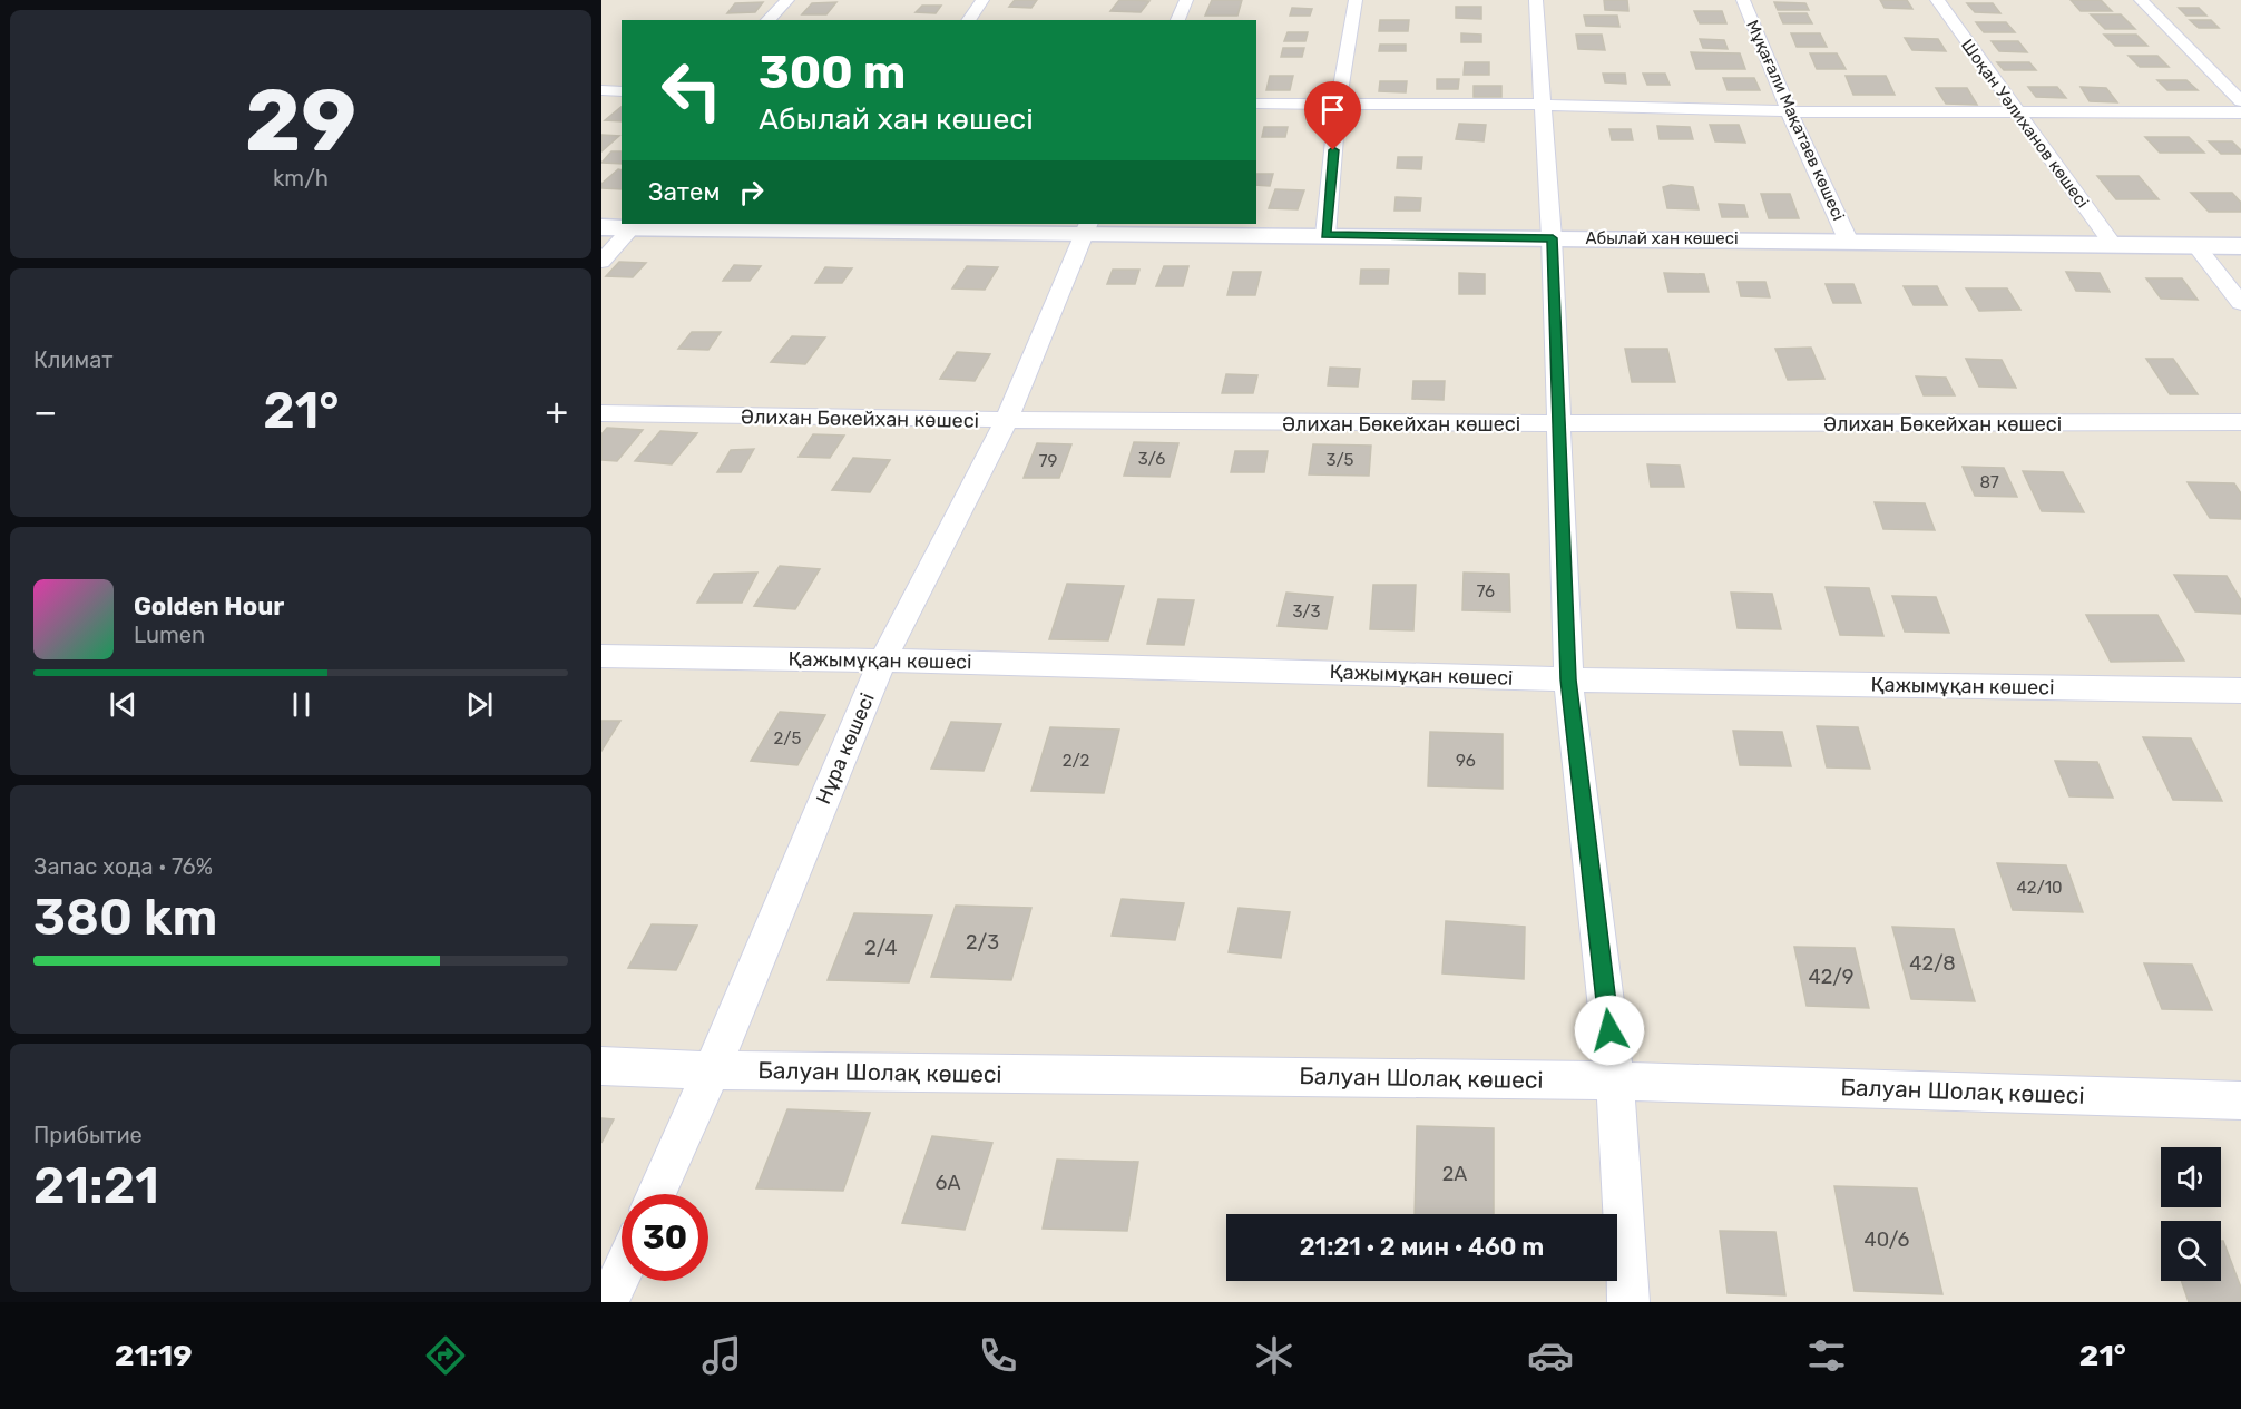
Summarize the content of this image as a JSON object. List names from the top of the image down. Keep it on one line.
{"streets":{"street":["Мұқағали Мақатаев көшесі","Шоқан Уәлиханов көшесі","Абылай хан көшесі","Әлихан Бөкейхан көшесі","Қажымұқан көшесі","Нұра көшесі","Балуан Шолақ көшесі"]},"crossings":[["Мұқағали Мақатаев көшесі","Абылай хан көшесі"],["Шоқан Уәлиханов көшесі","Абылай хан көшесі"],["Абылай хан көшесі","Нұра көшесі"],["Әлихан Бөкейхан көшесі","Нұра көшесі"],["Қажымұқан көшесі","Нұра көшесі"],["Нұра көшесі","Балуан Шолақ көшесі"]],"house_numbers":["3/6","3/5","79","87","76","3/3","2/5","2/2","96","42/10","2/3","2/4","42/8","42/9","2А","6А","40/6"],"page":{"tile":[["29","km/h"],"Климат",["Запас хода · 76%","380 km"],["Прибытие","21:21"]],"turn":["300 m","Абылай хан көшесі"],"then":"Затем","heat":["−","21°","+"],"song":["Golden Hour","Lumen"],"limit":"30","trip":"21:21 · 2 мин · 460 m","tabs":["21:19","21°"]}}
